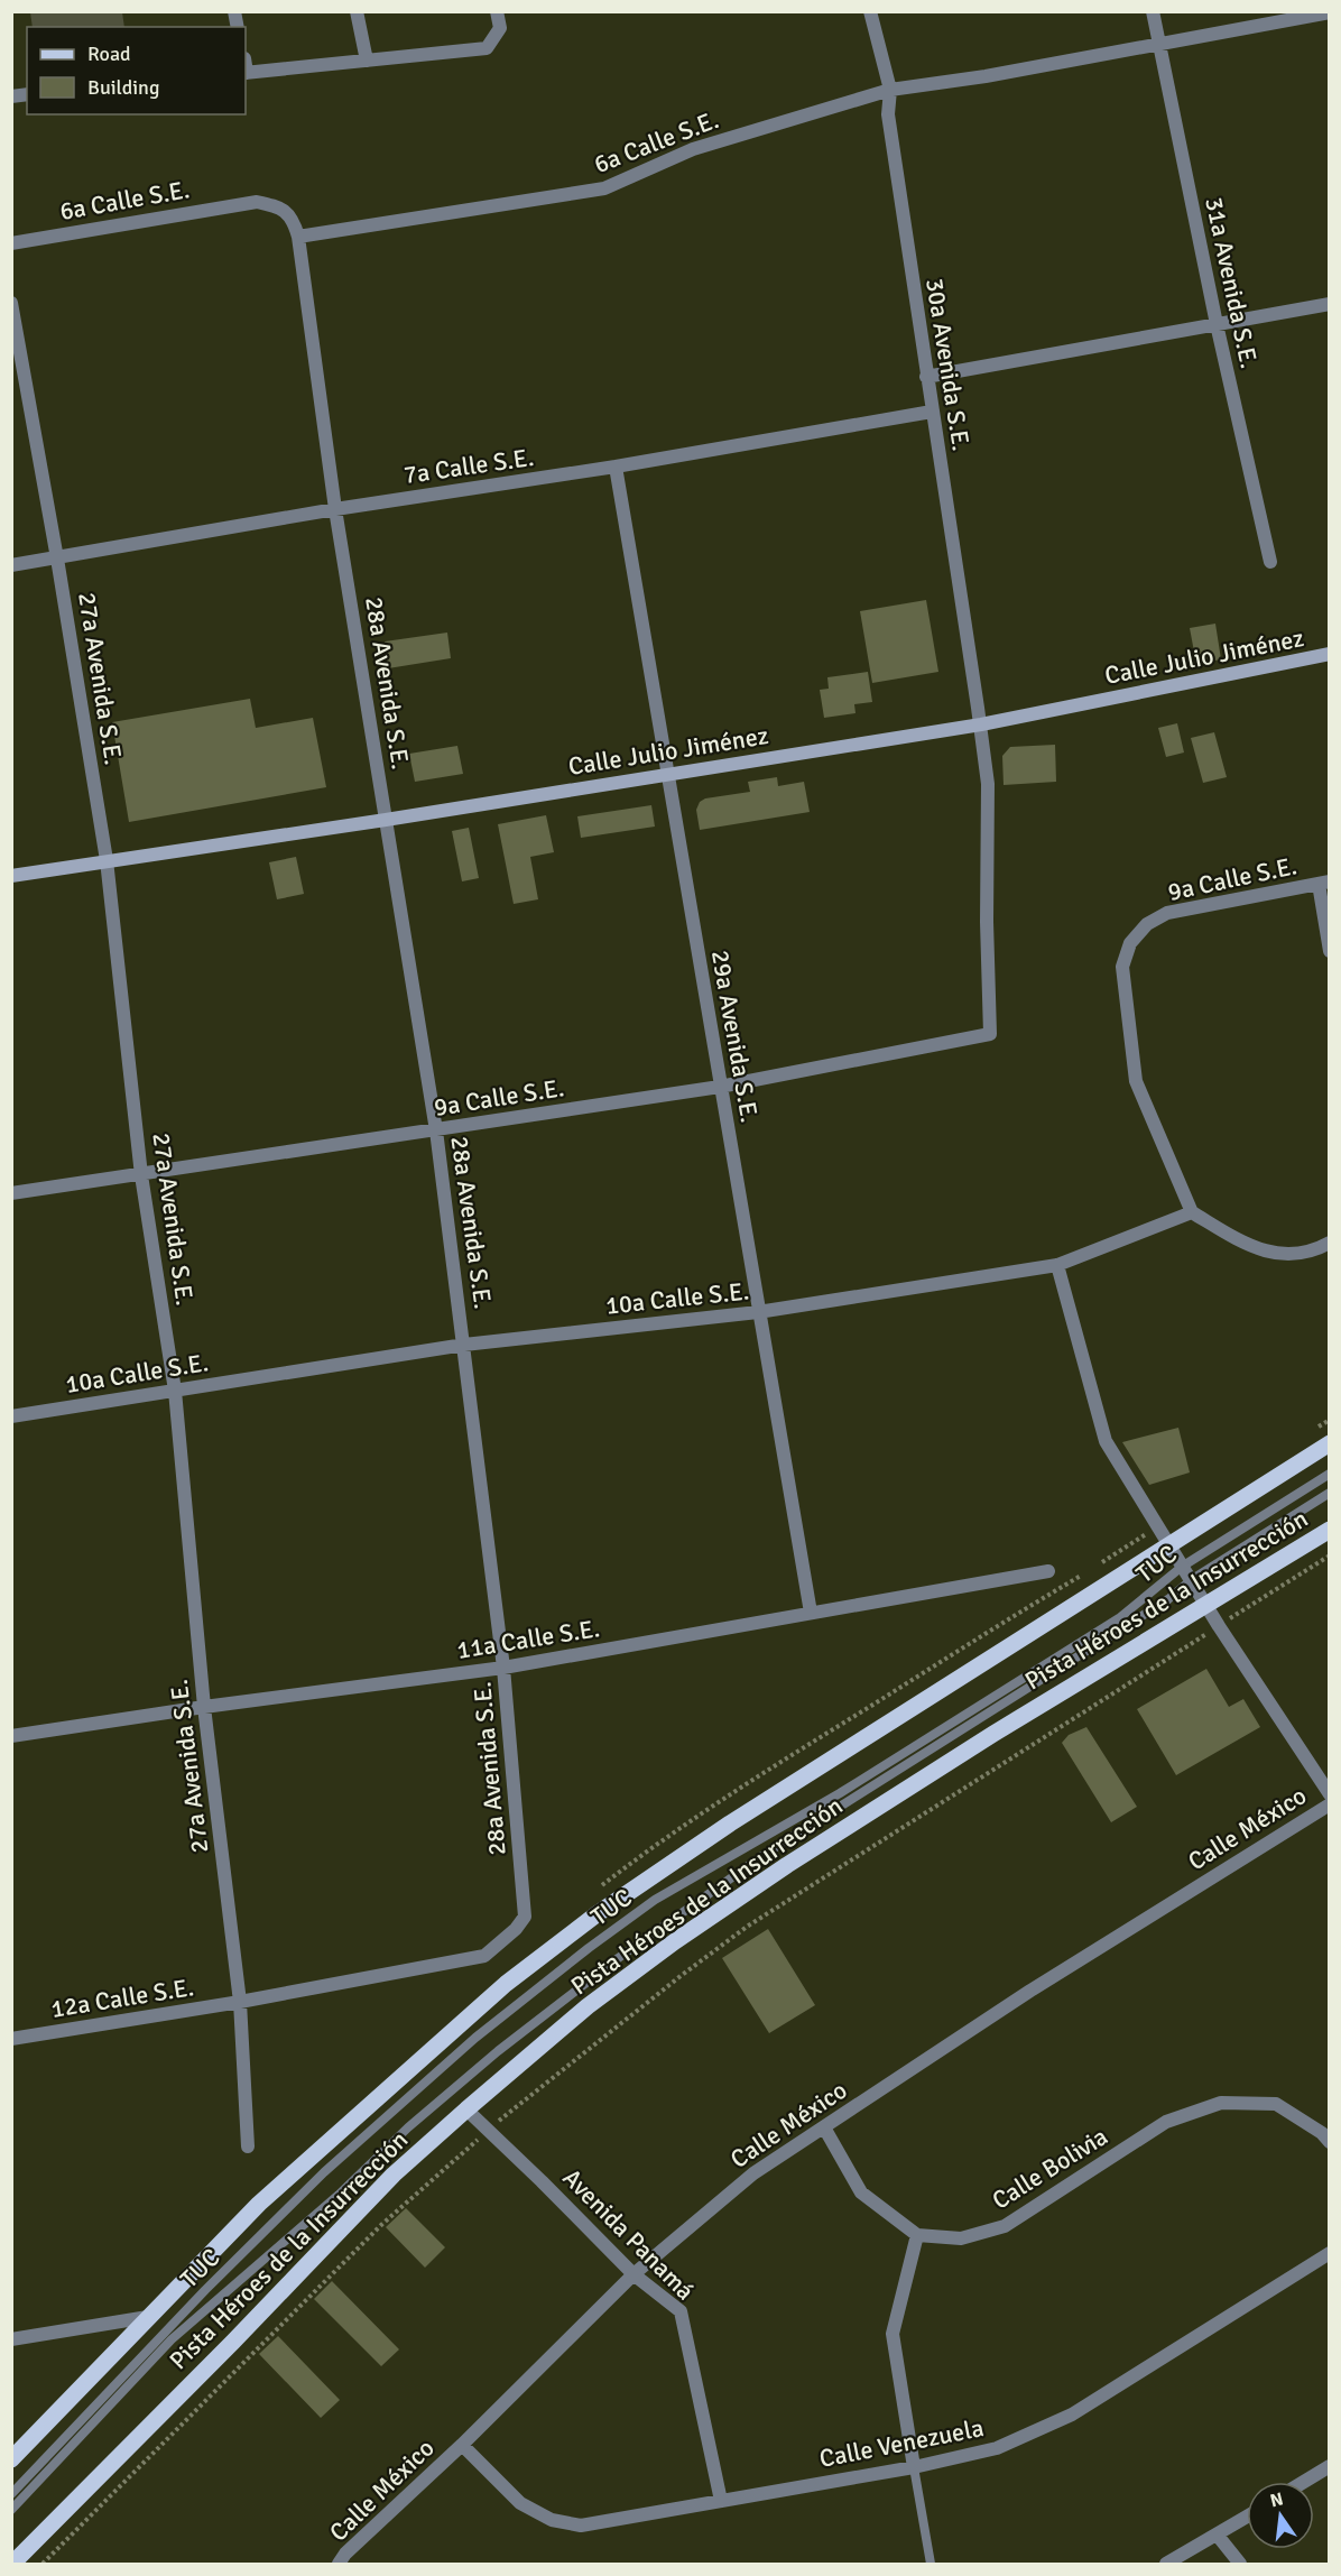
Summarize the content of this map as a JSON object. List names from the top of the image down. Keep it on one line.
{"streets":{"main road":["Calle Julio Jiménez","Pista Héroes de la Insurrección"],"street":["6a Calle S.E.","31a Avenida S.E.","30a Avenida S.E.","7a Calle S.E.","27a Avenida S.E.","28a Avenida S.E.","9a Calle S.E.","29a Avenida S.E.","10a Calle S.E.","11a Calle S.E.","Calle México","12a Calle S.E.","Calle Bolivia","Avenida Panamá","Calle Venezuela"],"lane":["TUC"]},"crossings":[["6a Calle S.E.","31a Avenida S.E."],["6a Calle S.E.","30a Avenida S.E."],["6a Calle S.E.","28a Avenida S.E."],["30a Avenida S.E.","7a Calle S.E."],["30a Avenida S.E.","Calle Julio Jiménez"],["30a Avenida S.E.","9a Calle S.E."],["7a Calle S.E.","27a Avenida S.E."],["7a Calle S.E.","28a Avenida S.E."],["7a Calle S.E.","29a Avenida S.E."],["Calle Julio Jiménez","27a Avenida S.E."],["Calle Julio Jiménez","28a Avenida S.E."],["Calle Julio Jiménez","29a Avenida S.E."],["27a Avenida S.E.","28a Avenida S.E."],["27a Avenida S.E.","9a Calle S.E."],["27a Avenida S.E.","10a Calle S.E."],["27a Avenida S.E.","11a Calle S.E."],["27a Avenida S.E.","12a Calle S.E."],["28a Avenida S.E.","9a Calle S.E."],["28a Avenida S.E.","10a Calle S.E."],["28a Avenida S.E.","11a Calle S.E."],["28a Avenida S.E.","12a Calle S.E."],["9a Calle S.E.","29a Avenida S.E."],["9a Calle S.E.","10a Calle S.E."],["29a Avenida S.E.","10a Calle S.E."],["29a Avenida S.E.","11a Calle S.E."],["Pista Héroes de la Insurrección","Avenida Panamá"],["Calle México","Avenida Panamá"],["Calle México","Calle Venezuela"],["Avenida Panamá","Calle Venezuela"]],"legend":["Road","Building"],"north":"top"}
